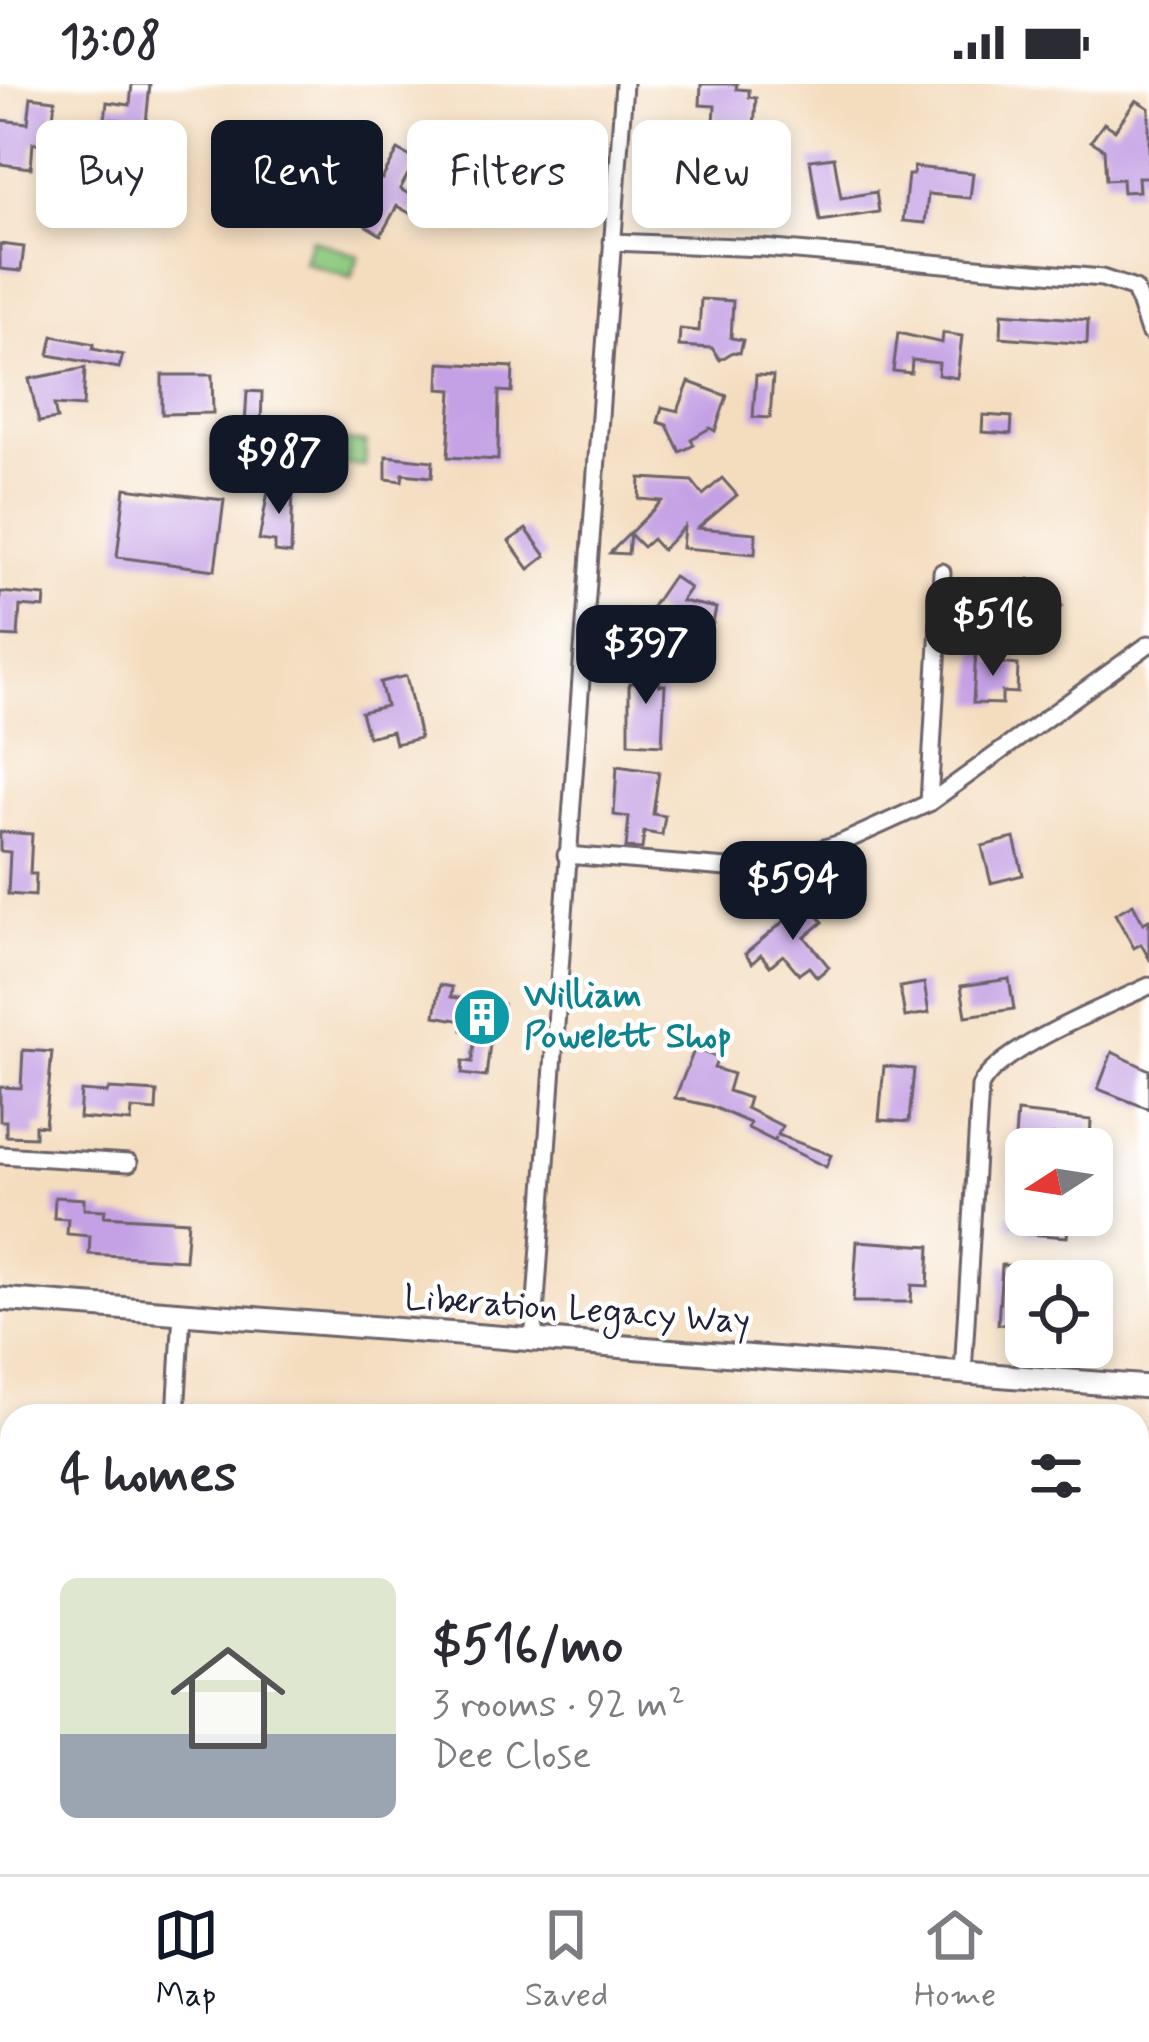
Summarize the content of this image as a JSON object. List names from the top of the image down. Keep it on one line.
{"streets":{"main road":["Liberation Legacy Way"]},"places":{"building":["William Powelett Shop"]},"north":"left","page":{"status":"13:08","chip":["Buy","Rent","Filters","New"],"price":["$987","$516","$397","$594"],"heading":"4 homes","list":[{"name":"$516/mo","note":"3 rooms · 92 m² · Dee Close"}],"tabs":["Map","Saved","Home"]}}
